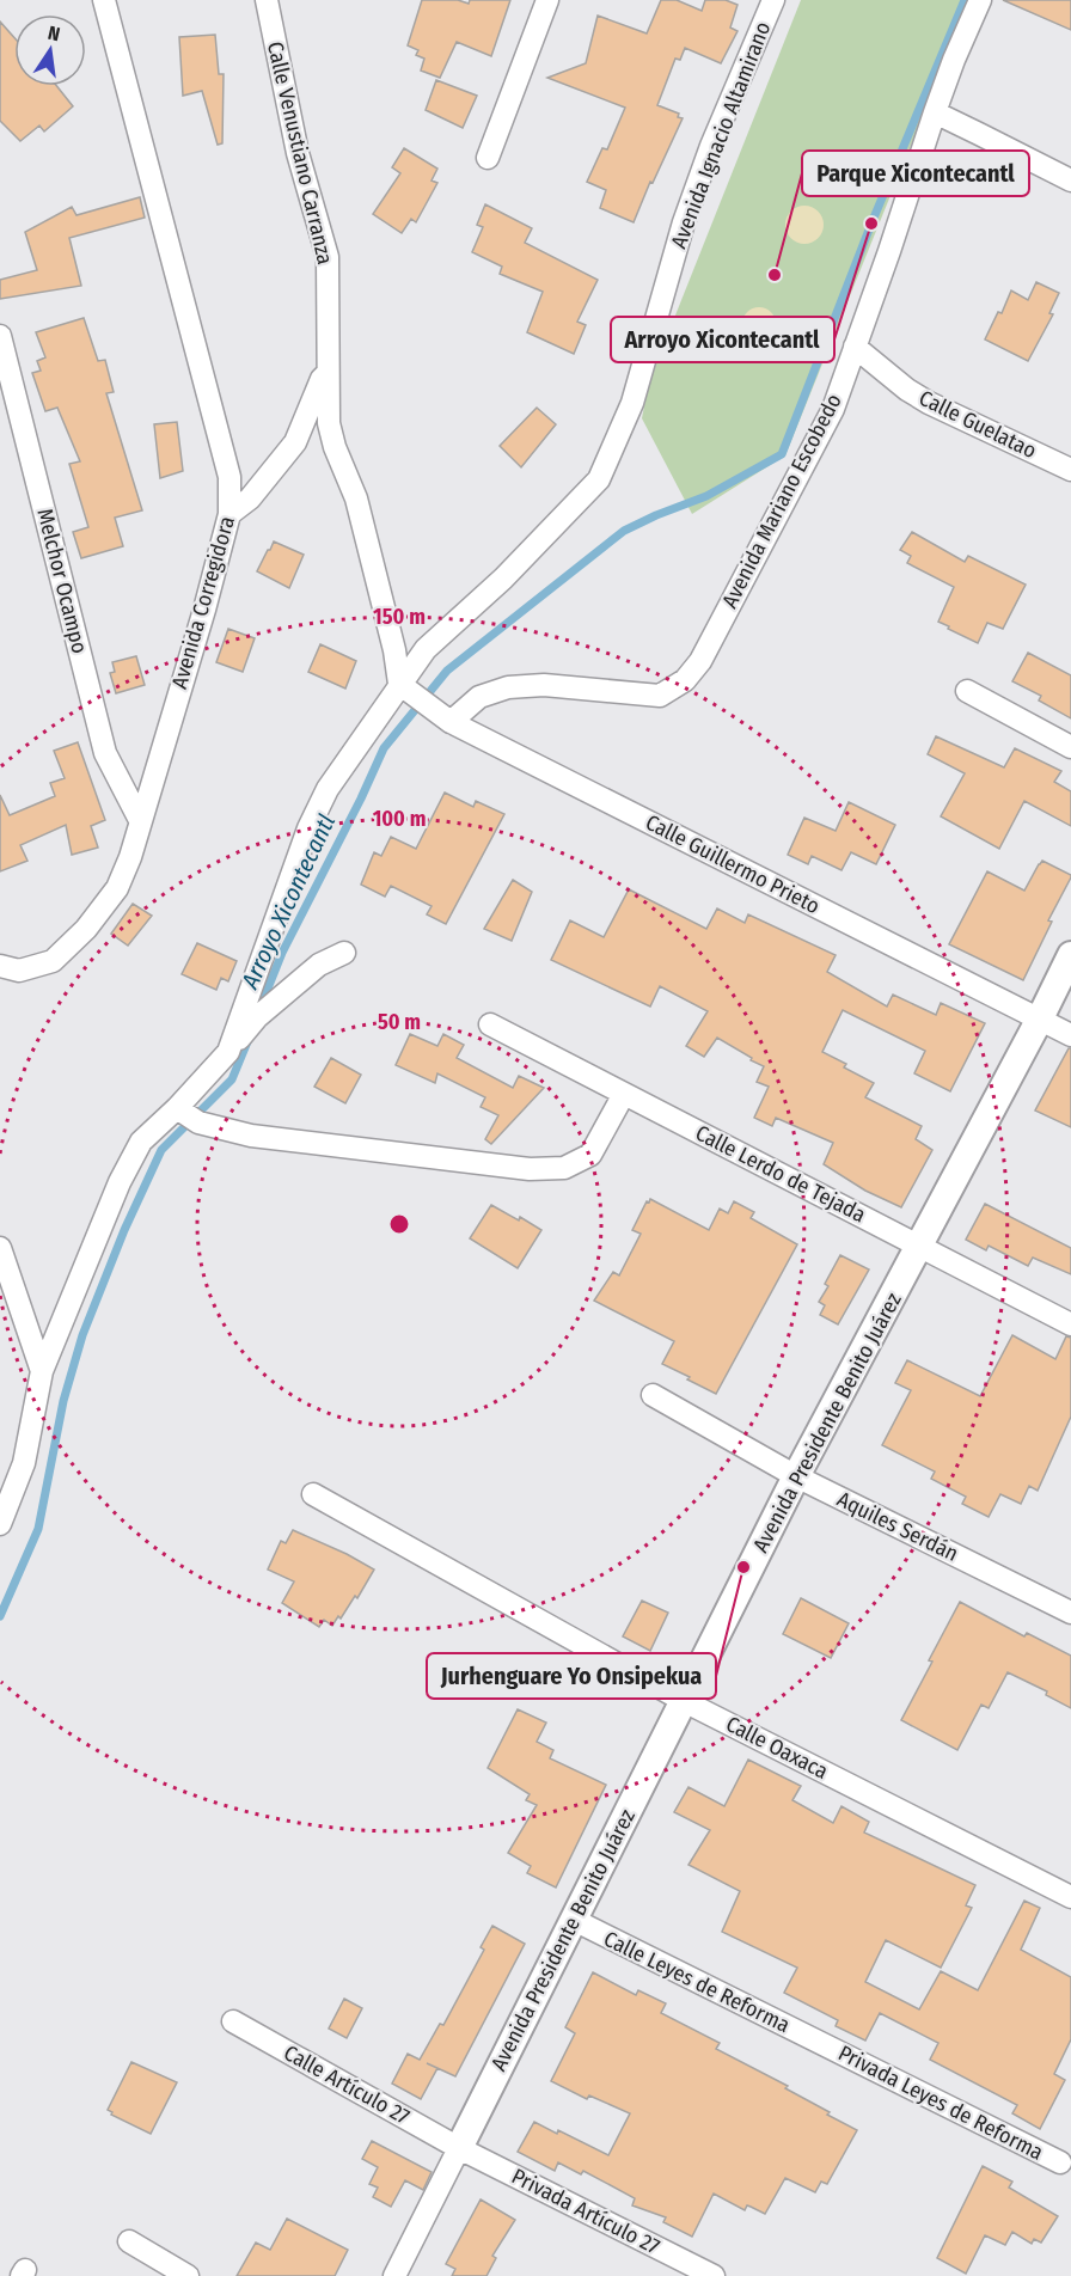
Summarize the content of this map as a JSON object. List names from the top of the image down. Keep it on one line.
{"streets":{"street":["Avenida Ignacio Altamirano","Calle Venustiano Carranza","Calle Guelatao","Avenida Mariano Escobedo","Melchor Ocampo","Avenida Corregidora","Calle Guillermo Prieto","Calle Lerdo de Tejada","Avenida Presidente Benito Juárez","Aquiles Serdán","Calle Oaxaca","Calle Leyes de Reforma","Calle Artículo 27","Privada Leyes de Reforma","Privada Artículo 27"]},"crossings":[["Avenida Ignacio Altamirano","Calle Venustiano Carranza"],["Avenida Ignacio Altamirano","Calle Guillermo Prieto"],["Calle Venustiano Carranza","Calle Guillermo Prieto"],["Calle Guelatao","Avenida Mariano Escobedo"],["Avenida Mariano Escobedo","Calle Guillermo Prieto"],["Melchor Ocampo","Avenida Corregidora"],["Calle Guillermo Prieto","Avenida Presidente Benito Juárez"],["Calle Lerdo de Tejada","Avenida Presidente Benito Juárez"],["Avenida Presidente Benito Juárez","Aquiles Serdán"],["Avenida Presidente Benito Juárez","Calle Oaxaca"],["Avenida Presidente Benito Juárez","Calle Leyes de Reforma"],["Avenida Presidente Benito Juárez","Calle Artículo 27"],["Avenida Presidente Benito Juárez","Privada Artículo 27"],["Calle Leyes de Reforma","Privada Leyes de Reforma"],["Calle Artículo 27","Privada Artículo 27"]],"water":["Arroyo Xicontecantl"],"places":["Arroyo Xicontecantl","Parque Xicontecantl","Jurhenguare Yo Onsipekua"],"north":"top","rings":["150 m","100 m","50 m"]}
